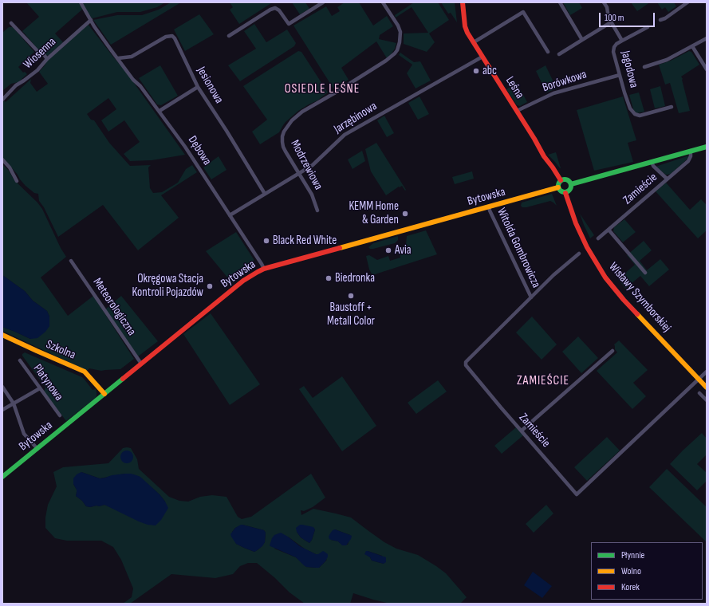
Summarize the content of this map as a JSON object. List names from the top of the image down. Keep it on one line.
{"streets":{"main road":["Leśna","Bytowska","Wisławy Szymborskiej","Szkolna"],"street":["Wiosenna","Jagodowa","Borówkowa","Jesionowa","Jarzębinowa","Dębowa","Modrzewiowa","Zamieście","Witolda Gombrowicza","Meteorologiczna","Platynowa"]},"crossings":[["Wiosenna","Dębowa"],["Jagodowa","Borówkowa"],["Borówkowa","Leśna"],["Jesionowa","Jarzębinowa"],["Jesionowa","Dębowa"],["Leśna","Jarzębinowa"],["Leśna","Bytowska"],["Leśna","Wisławy Szymborskiej"],["Jarzębinowa","Dębowa"],["Jarzębinowa","Modrzewiowa"],["Dębowa","Bytowska"],["Zamieście","Witolda Gombrowicza"],["Zamieście","Wisławy Szymborskiej"],["Bytowska","Witolda Gombrowicza"],["Bytowska","Wisławy Szymborskiej"],["Bytowska","Meteorologiczna"],["Bytowska","Szkolna"]],"districts":["OSIEDLE LEŚNE","ZAMIEŚCIE"],"places":["abc","KEMM Home & Garden","Black Red White","Avia","Biedronka","Okręgowa Stacja Kontroli Pojazdów","Baustoff + Metall Color"],"legend":["Płynnie","Wolno","Korek"],"scale_bar":"100 m"}
